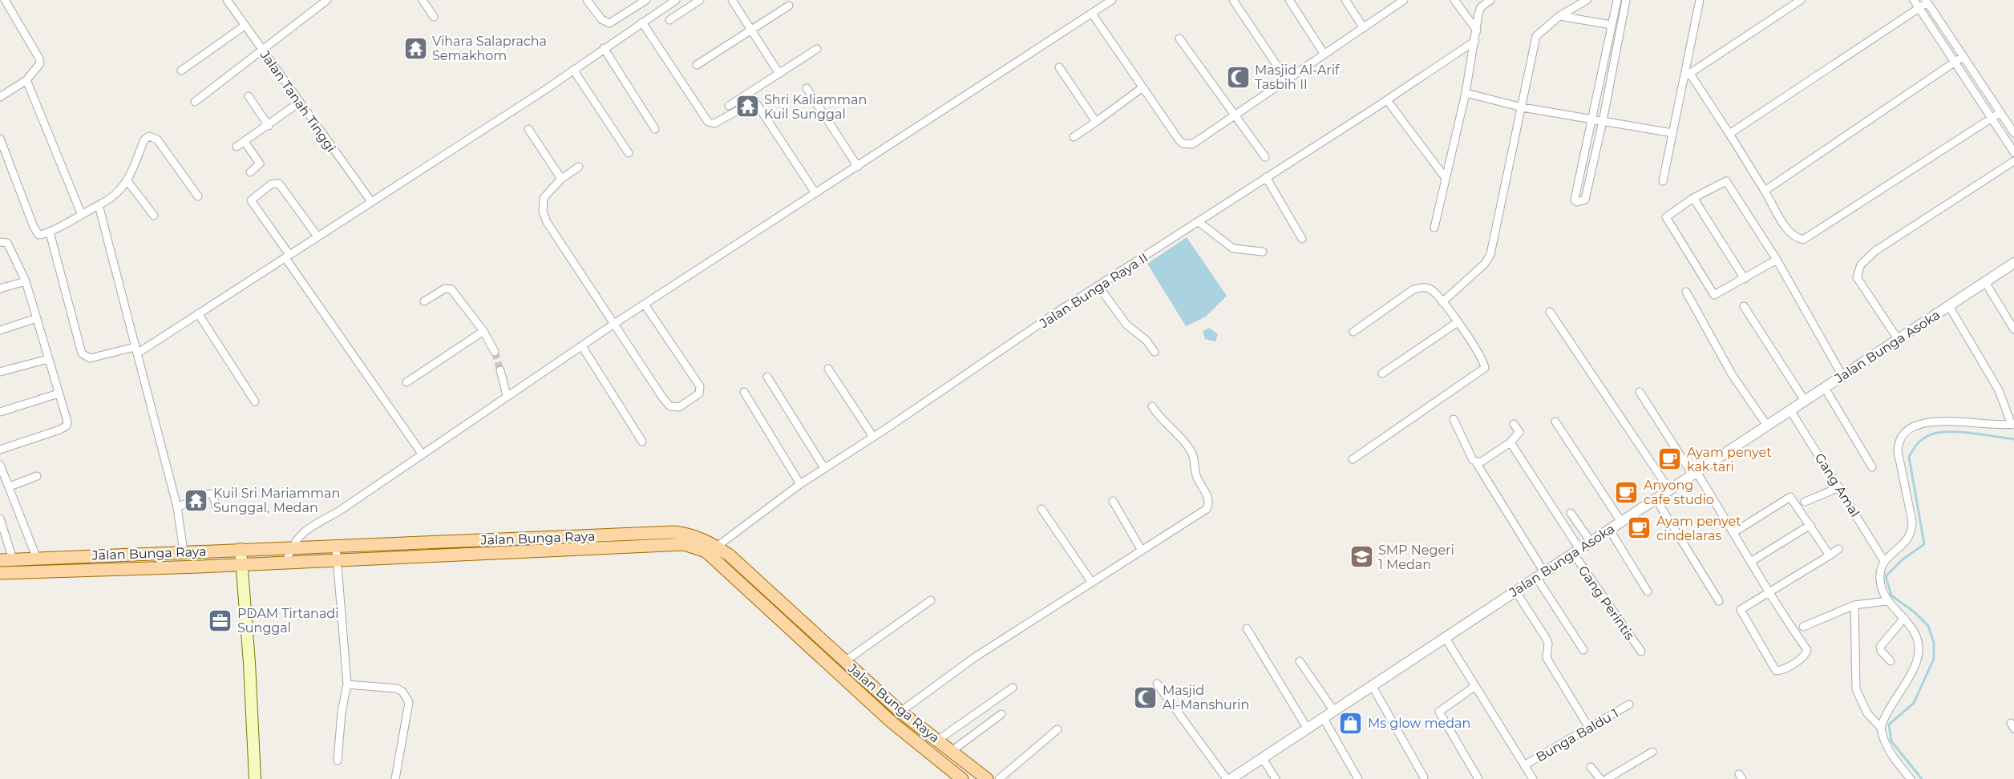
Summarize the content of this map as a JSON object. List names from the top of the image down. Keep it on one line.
{"streets":{"main road":["Jalan Bunga Raya"],"street":["Jalan Tanah Tinggi","Jalan Bunga Raya II","Jalan Bunga Asoka","Gang Amal","Gang Perintis","Bunga Baldu 1"]},"crossings":[["Jalan Bunga Raya II","Jalan Bunga Raya"],["Jalan Bunga Asoka","Gang Amal"],["Jalan Bunga Asoka","Gang Perintis"]],"places":{"temple":["Vihara Salapracha Semakhom","Shri Kaliamman Kuil Sunggal","Kuil Sri Mariamman Sunggal, Medan"],"mosque":["Masjid Al-Arif Tasbih II","Masjid Al-Manshurin"],"cafe":["Ayam penyet kak tari","Anyong cafe studio","Ayam penyet cindelaras"],"school or university":["SMP Negeri 1 Medan"],"office":["PDAM Tirtanadi Sunggal"],"shop":["Ms glow medan"]}}
